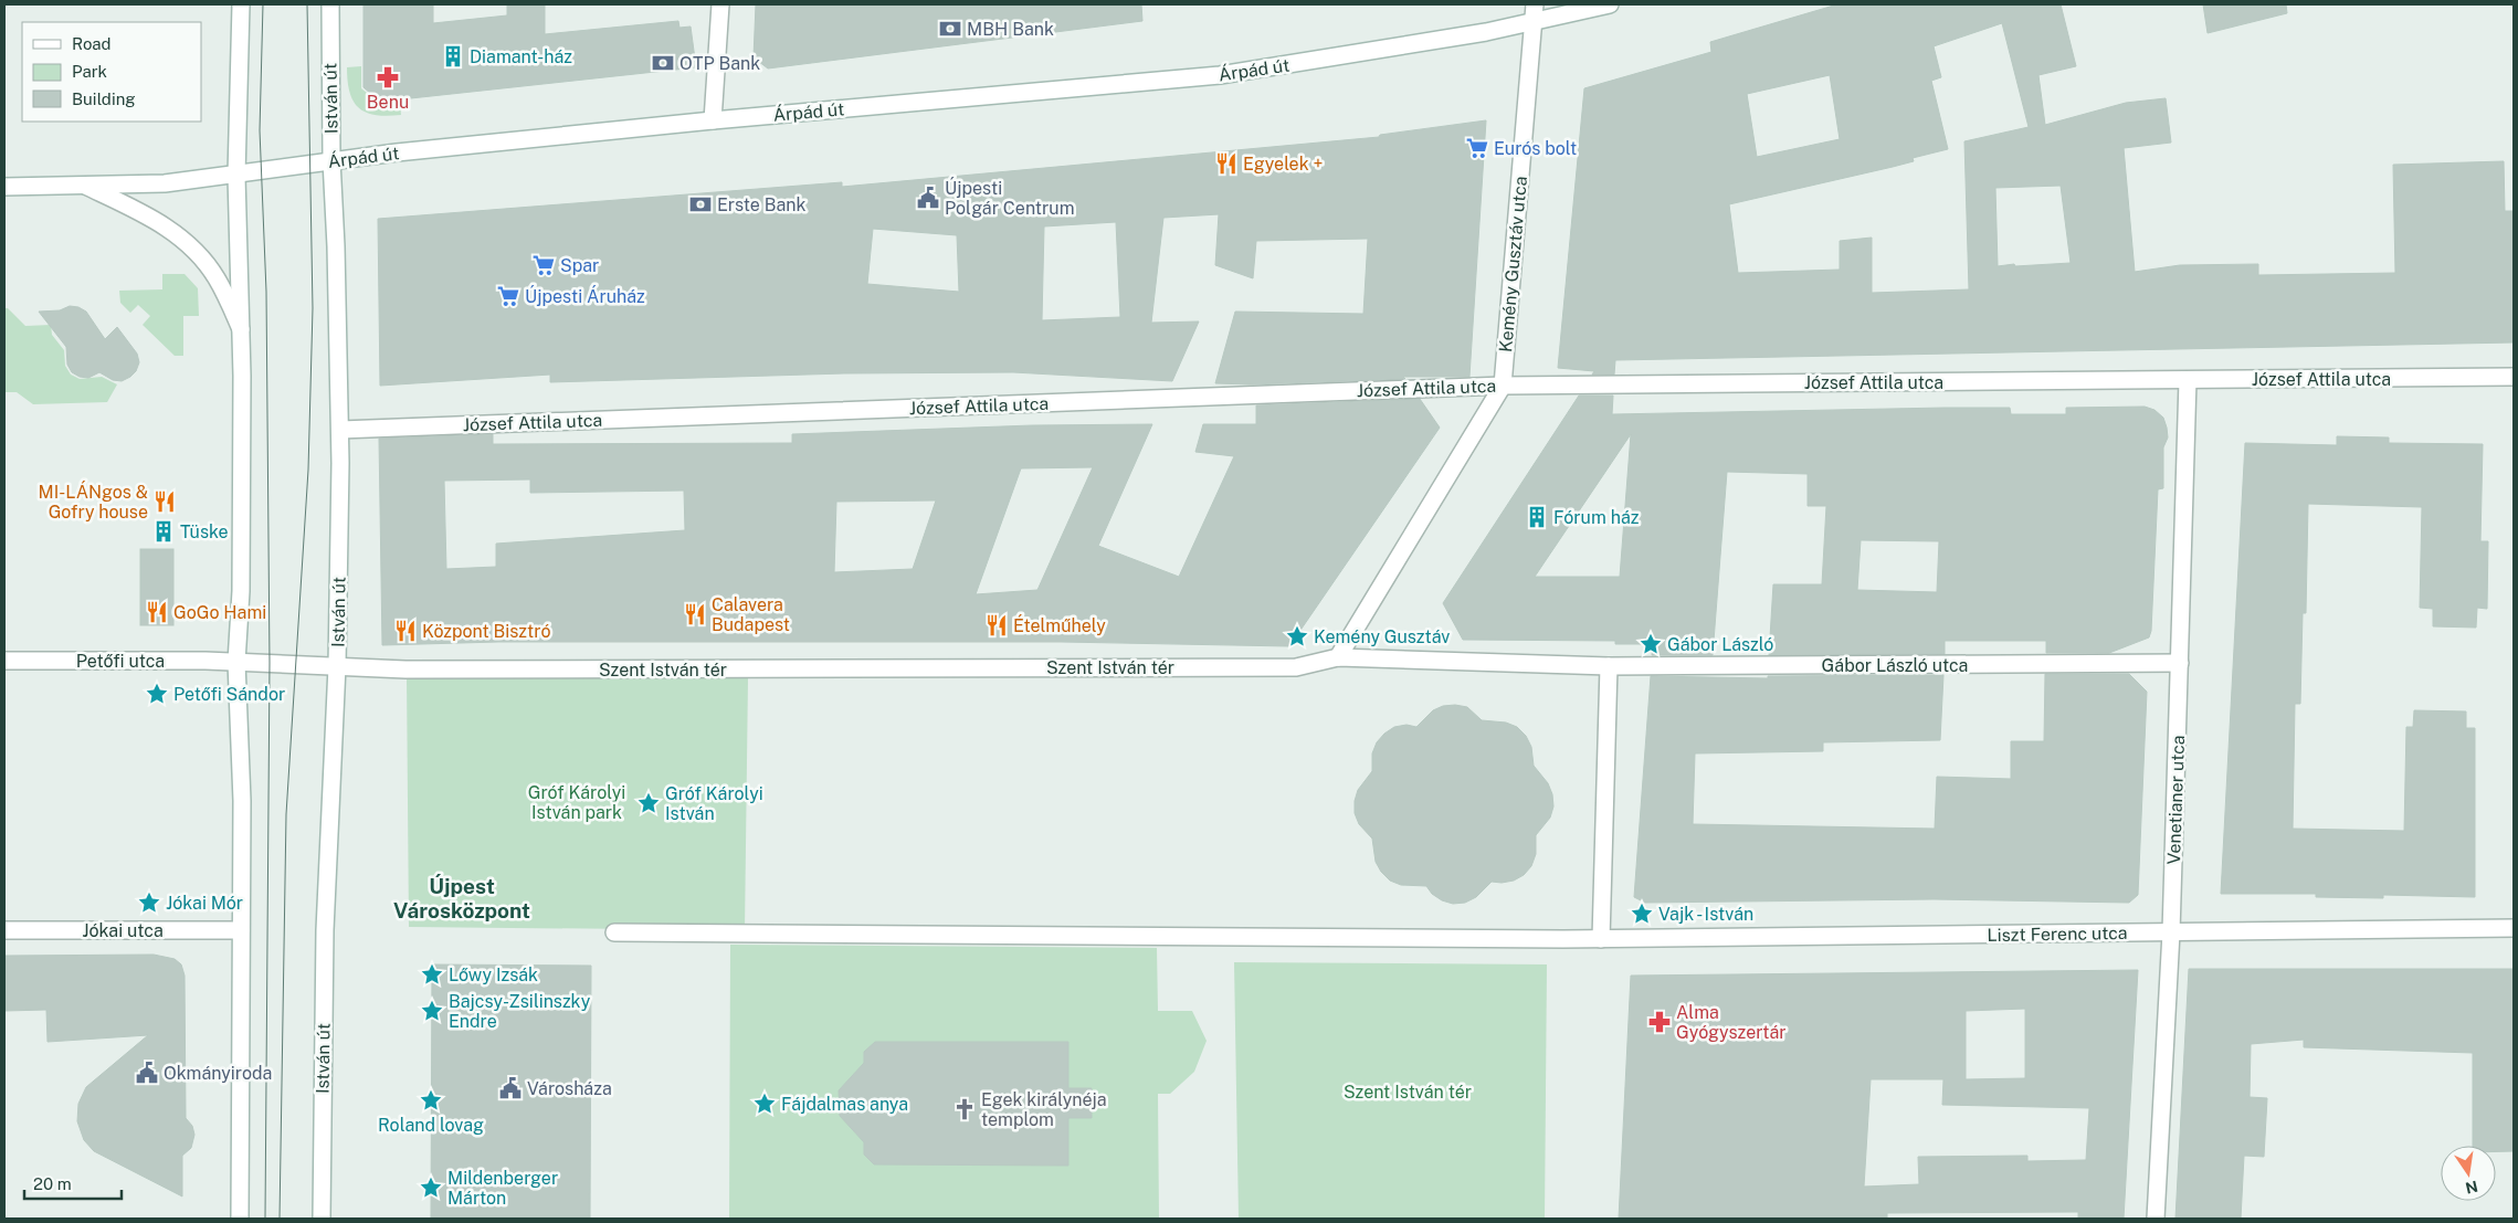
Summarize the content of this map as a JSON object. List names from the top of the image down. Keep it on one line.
{"streets":{"street":["Árpád út","István út","Kemény Gusztáv utca","József Attila utca","Petőfi utca","Gábor László utca","Szent István tér","Venetianer utca","Jókai utca","Liszt Ferenc utca"]},"crossings":[["Árpád út","István út"],["Árpád út","Kemény Gusztáv utca"],["István út","József Attila utca"],["István út","Petőfi utca"],["István út","Szent István tér"],["Kemény Gusztáv utca","József Attila utca"],["Kemény Gusztáv utca","Szent István tér"],["József Attila utca","Venetianer utca"],["Petőfi utca","Szent István tér"],["Gábor László utca","Szent István tér"],["Gábor László utca","Venetianer utca"],["Venetianer utca","Liszt Ferenc utca"]],"districts":["Újpest Városközpont"],"parks":["Gróf Károlyi István park","Szent István tér"],"places":{"bank":["MBH Bank","OTP Bank","Erste Bank"],"building":["Diamant-ház","Fórum ház","Tüske"],"pharmacy":["Benu","Alma Gyógyszertár"],"supermarket":["Eurós bolt","Spar","Újpesti Áruház"],"restaurant":["Egyelek +","MI-LÁNgos & Gofry house","GoGo Hami","Calavera Budapest","Ételműhely","Központ Bisztró"],"public building":["Újpesti Polgár Centrum","Okmányiroda","Városháza"],"place":["Kemény Gusztáv","Gábor László","Petőfi Sándor","Gróf Károlyi István","Jókai Mór","Vajk - István","Lőwy Izsák","Bajcsy-Zsilinszky Endre","Roland lovag","Fájdalmas anya","Mildenberger Márton"],"church":["Egek királynéja templom"]},"legend":["Road","Park","Building"],"scale_bar":"20 m","north":"bottom"}
